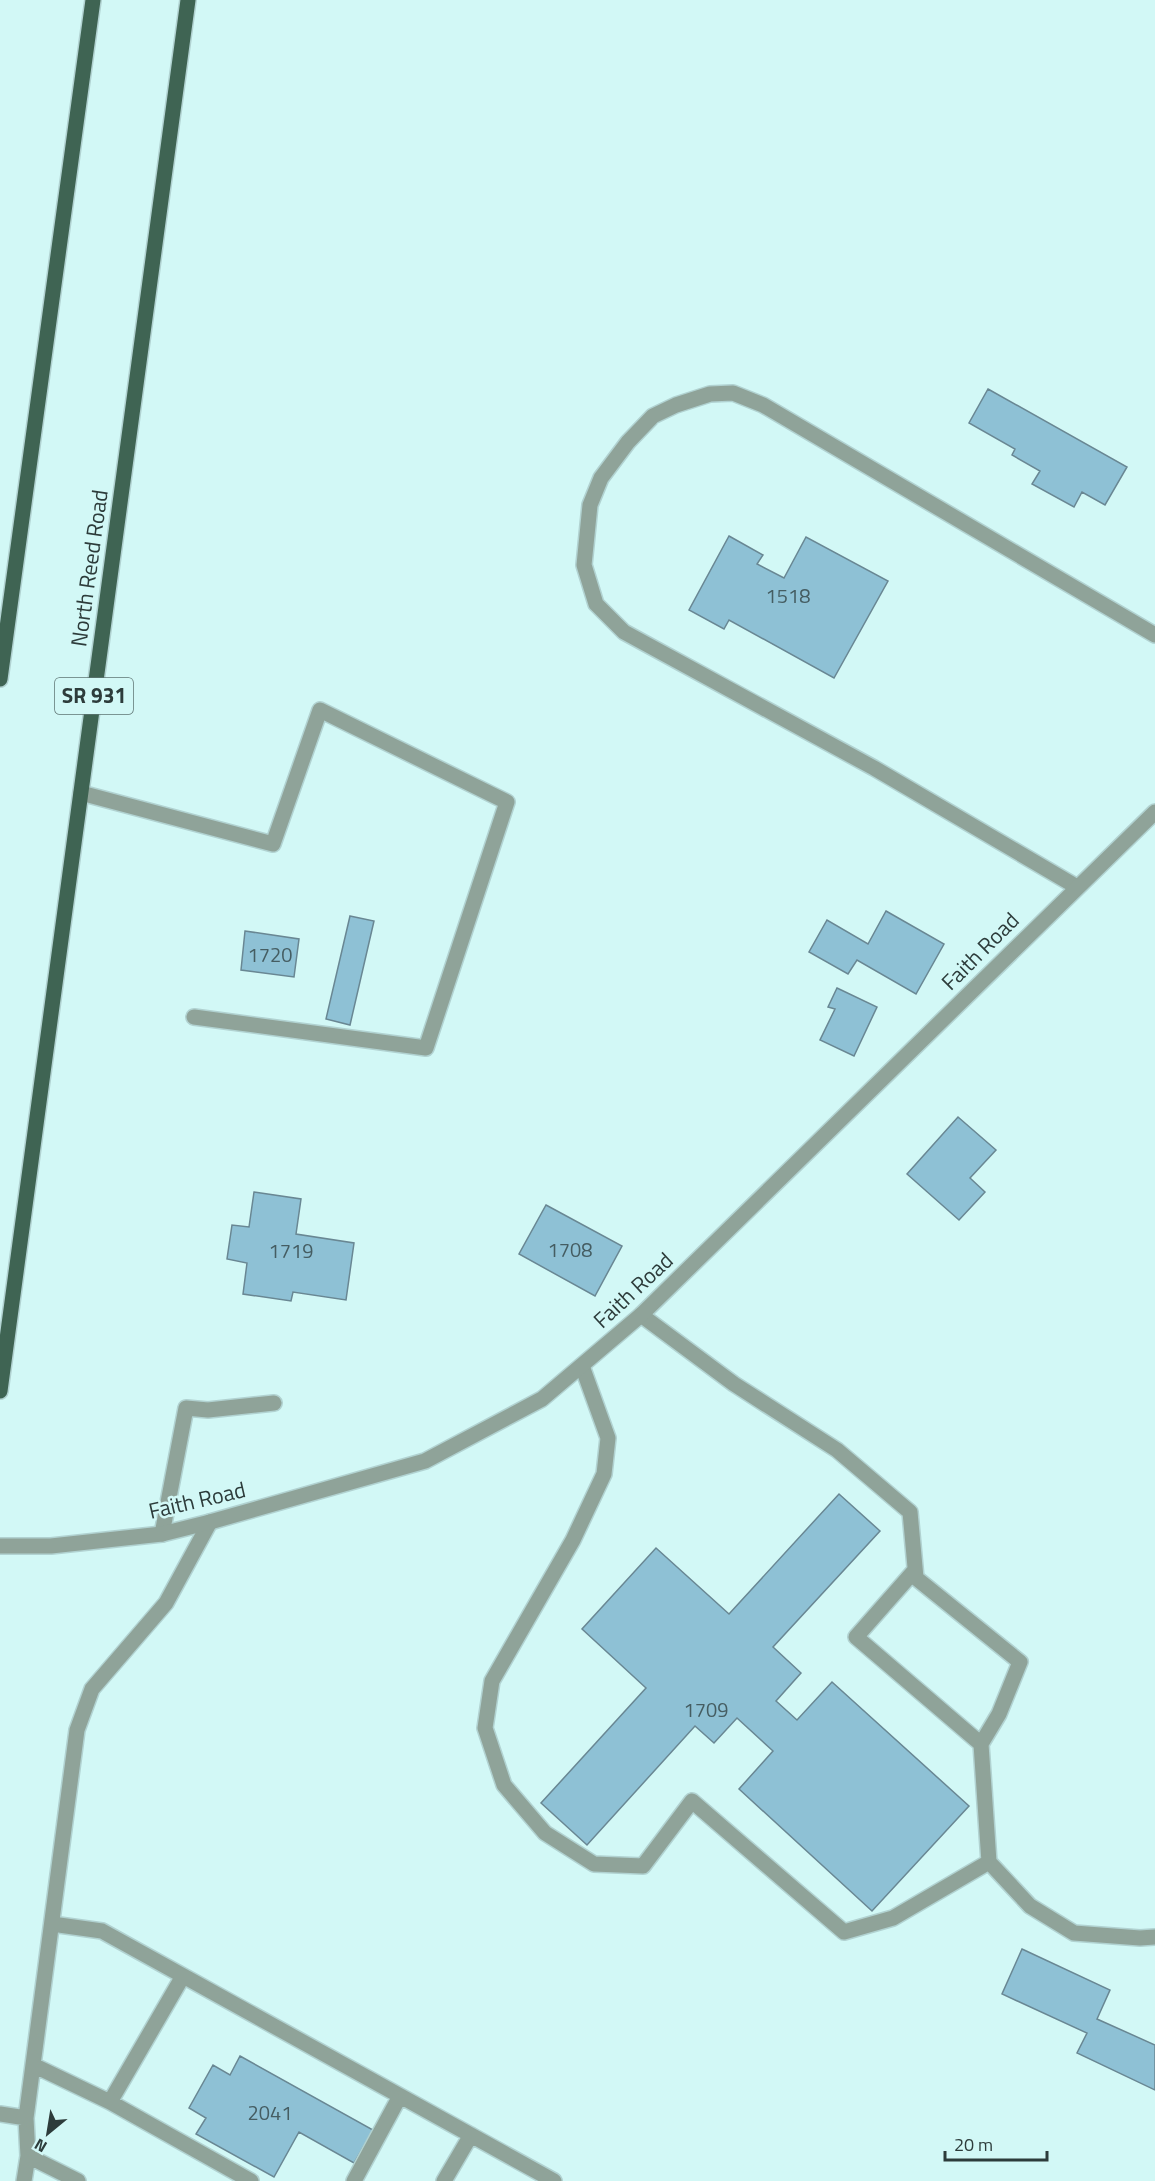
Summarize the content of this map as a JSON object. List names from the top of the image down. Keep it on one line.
{"streets":{"main road":["North Reed Road","SR 931"],"street":["Faith Road"]},"house_numbers":["1518","1720","1708","1719","1709","2041"],"scale_bar":"20 m","north":"bottom left"}
